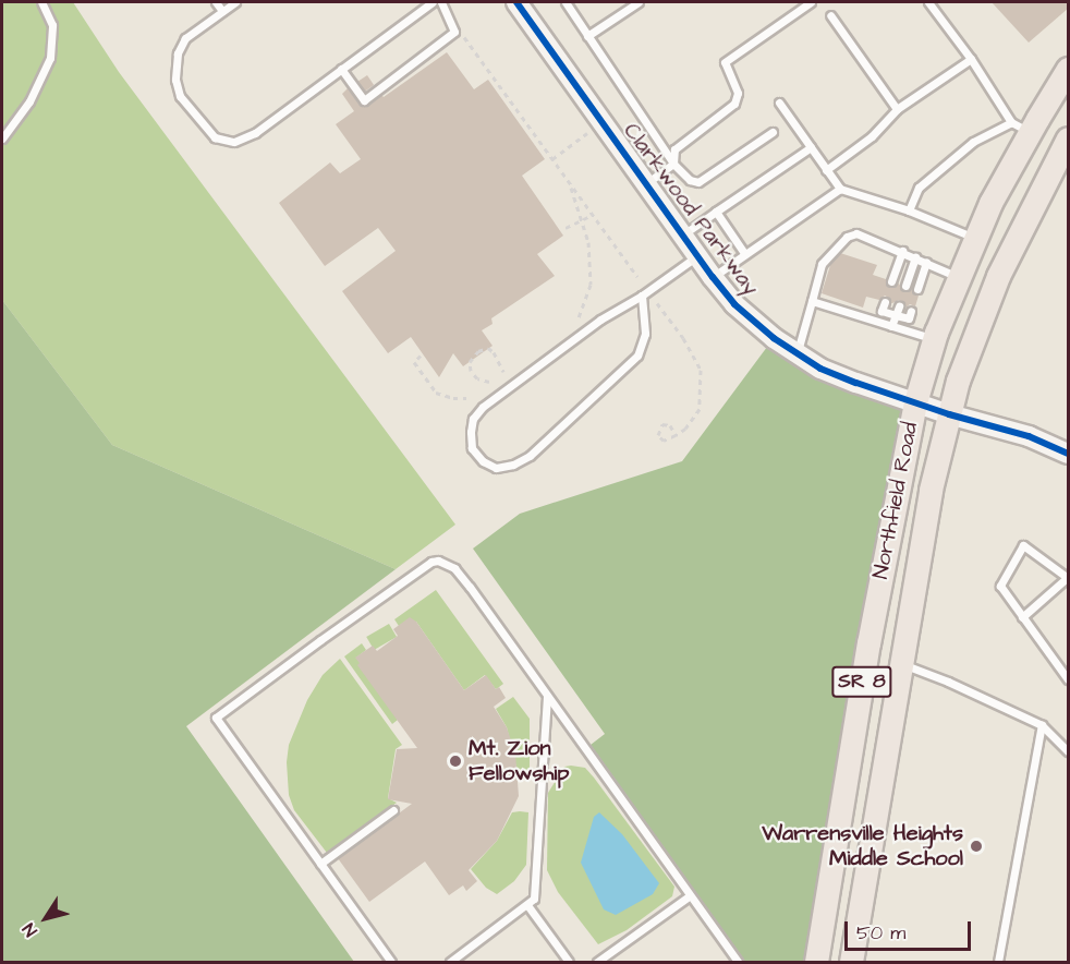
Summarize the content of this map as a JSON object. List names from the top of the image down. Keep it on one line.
{"streets":{"main road":["Northfield Road","SR 8"],"street":["Clarkwood Parkway"]},"crossings":[["Clarkwood Parkway","Northfield Road"]],"places":["Mt. Zion Fellowship","Warrensville Heights Middle School"],"scale_bar":"50 m","north":"bottom left"}
